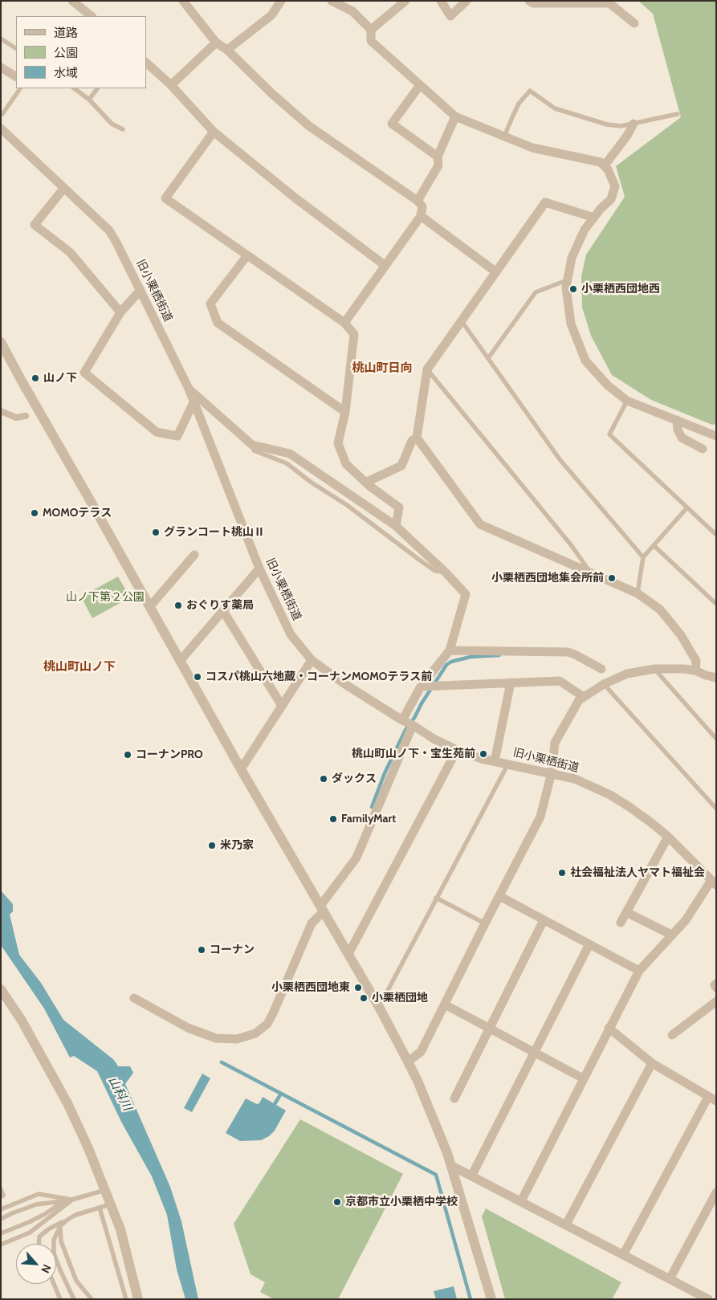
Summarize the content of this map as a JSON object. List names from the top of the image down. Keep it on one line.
{"streets":{"street":["旧小栗栖街道"]},"districts":["桃山町日向","桃山町山ノ下"],"water":["山科川"],"parks":["山ノ下第２公園"],"places":["小栗栖西団地西","山ノ下","MOMOテラス","グランコート桃山Ⅱ","小栗栖西団地集会所前","おぐりす薬局","コスパ桃山六地蔵・コーナンMOMOテラス前","桃山町山ノ下・宝生苑前","コーナンPRO","ダックス","FamilyMart","米乃家","社会福祉法人ヤマト福祉会","コーナン","小栗栖西団地東","小栗栖団地","京都市立小栗栖中学校"],"legend":["道路","公園","水域"],"north":"bottom right"}
